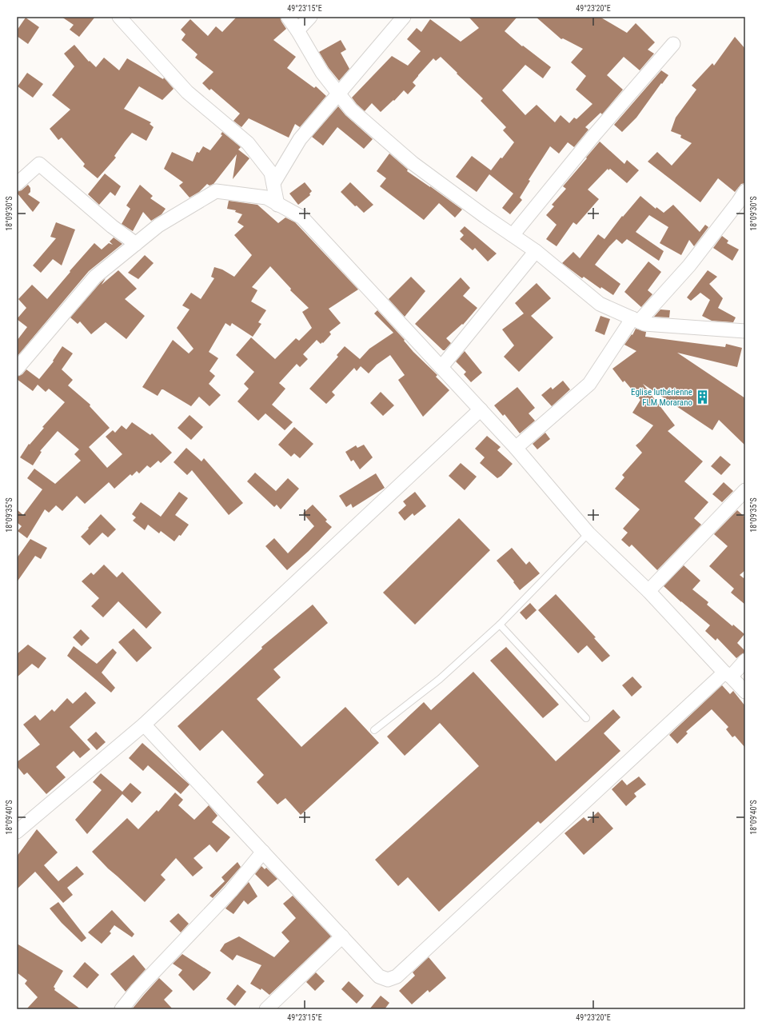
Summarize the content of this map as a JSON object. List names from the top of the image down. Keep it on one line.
{"places":{"building":["Eglise luthérienne FLM Morarano"]},"coordinates":["49°23'15\"E","49°23'20\"E","18°09'30\"S","18°09'35\"S","18°09'40\"S"]}
